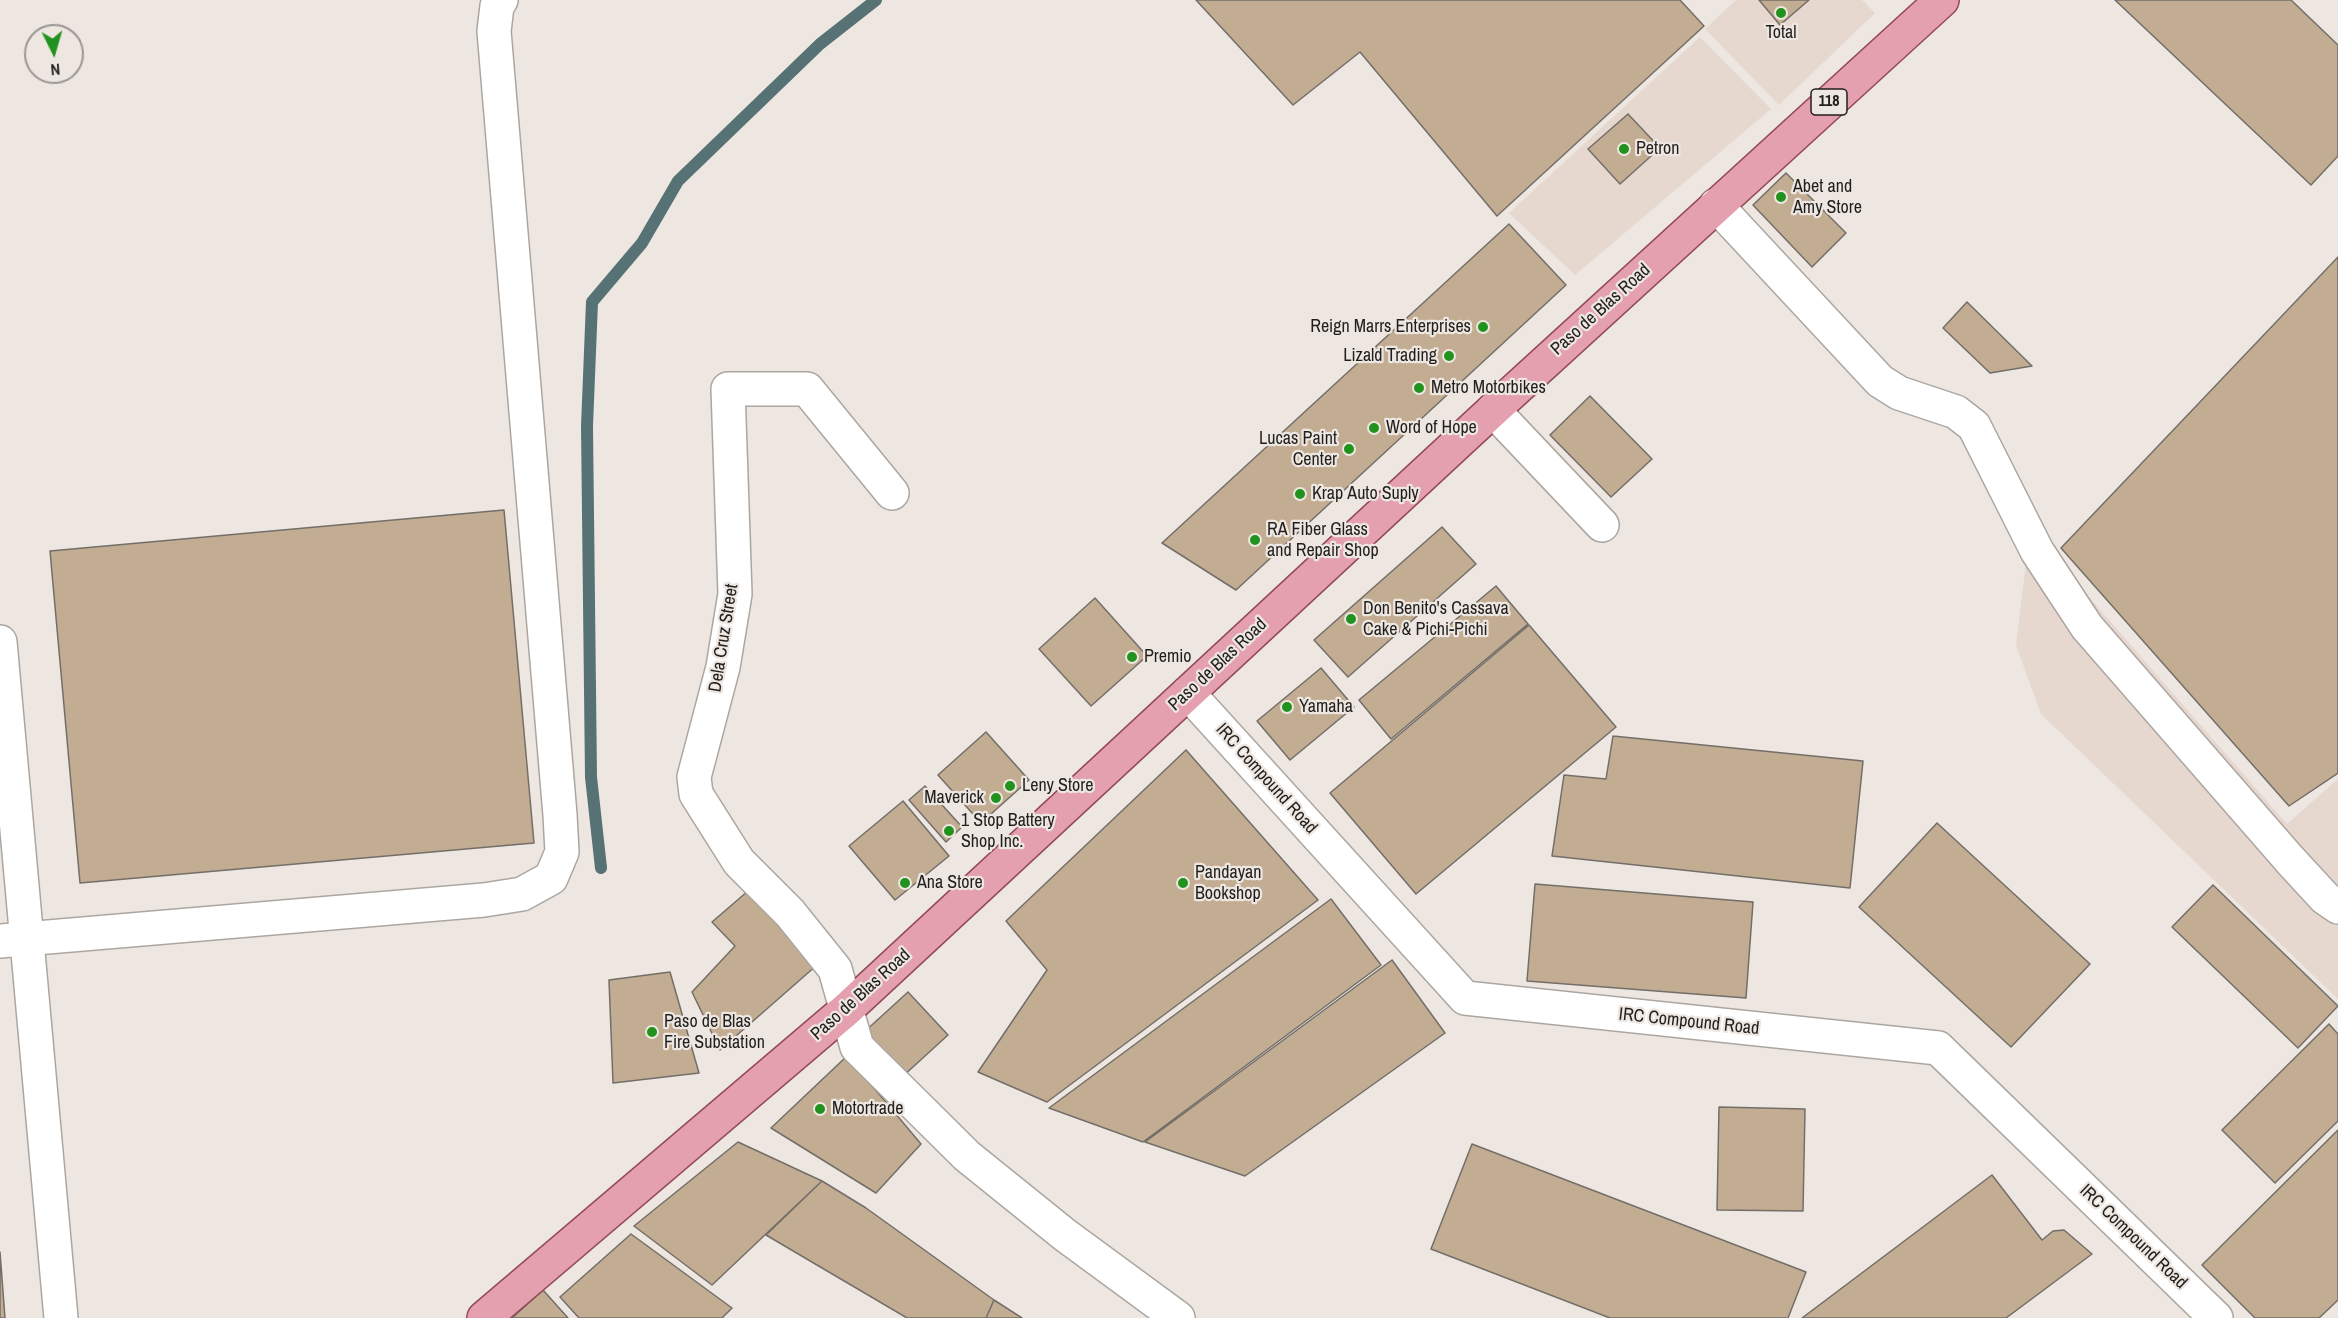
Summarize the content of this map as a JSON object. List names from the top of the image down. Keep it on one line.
{"streets":{"main road":["118","Paso de Blas Road"],"street":["Dela Cruz Street","IRC Compound Road"]},"crossings":[["Paso de Blas Road","Dela Cruz Street"],["Paso de Blas Road","IRC Compound Road"]],"places":["Total","Petron","Abet and Amy Store","Reign Marrs Enterprises","Lizald Trading","Metro Motorbikes","Word of Hope","Lucas Paint Center","Krap Auto Suply","RA Fiber Glass and Repair Shop","Don Benito's Cassava Cake & Pichi-Pichi","Premio","Yamaha","Leny Store","Maverick","1 Stop Battery Shop Inc.","Ana Store","Pandayan Bookshop","Paso de Blas Fire Substation","Motortrade"],"north":"bottom"}
